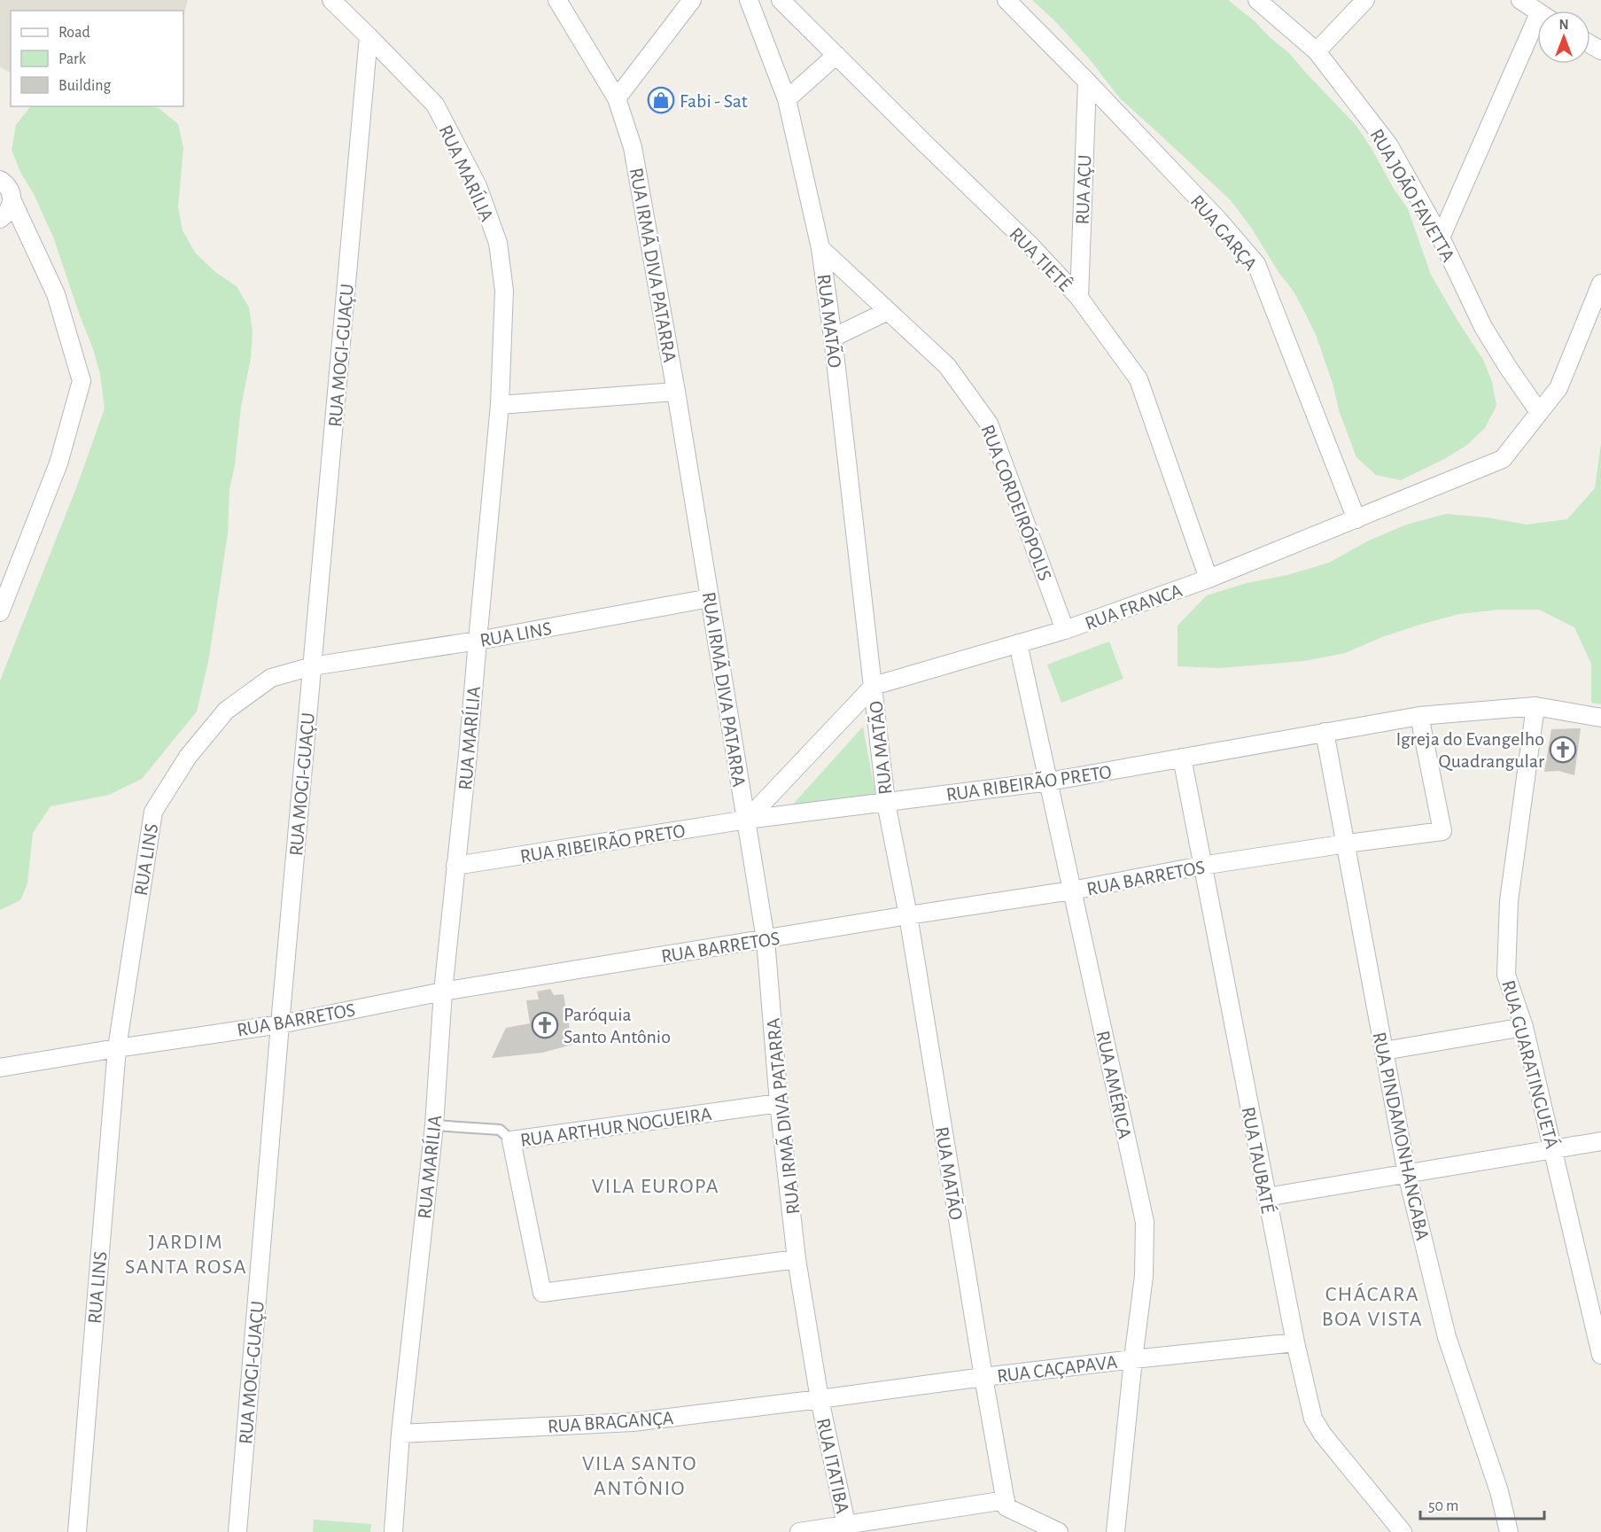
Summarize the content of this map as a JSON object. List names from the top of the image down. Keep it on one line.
{"streets":{"street":["RUA MARÍLIA","RUA AÇU","RUA JOÃO FAVETTA","RUA GARÇA","RUA TIETÊ","RUA IRMÃ DIVA PATARRA","RUA MATÃO","RUA MOGI-GUAÇU","RUA CORDEIRÓPOLIS","RUA FRANCA","RUA LINS","RUA RIBEIRÃO PRETO","RUA BARRETOS","RUA GUARATINGUETÁ","RUA AMÉRICA","RUA ARTHUR NOGUEIRA","RUA PINDAMONHANGABA","RUA TAUBATÉ","RUA CAÇAPAVA","RUA BRAGANÇA","RUA ITATIBA"]},"crossings":[["RUA MARÍLIA","RUA MOGI-GUAÇU"],["RUA MARÍLIA","RUA LINS"],["RUA MARÍLIA","RUA RIBEIRÃO PRETO"],["RUA MARÍLIA","RUA BARRETOS"],["RUA MARÍLIA","RUA BRAGANÇA"],["RUA AÇU","RUA GARÇA"],["RUA AÇU","RUA TIETÊ"],["RUA JOÃO FAVETTA","RUA FRANCA"],["RUA GARÇA","RUA FRANCA"],["RUA TIETÊ","RUA FRANCA"],["RUA IRMÃ DIVA PATARRA","RUA LINS"],["RUA IRMÃ DIVA PATARRA","RUA RIBEIRÃO PRETO"],["RUA IRMÃ DIVA PATARRA","RUA BARRETOS"],["RUA IRMÃ DIVA PATARRA","RUA ARTHUR NOGUEIRA"],["RUA IRMÃ DIVA PATARRA","RUA CAÇAPAVA"],["RUA IRMÃ DIVA PATARRA","RUA BRAGANÇA"],["RUA IRMÃ DIVA PATARRA","RUA ITATIBA"],["RUA MATÃO","RUA CORDEIRÓPOLIS"],["RUA MATÃO","RUA FRANCA"],["RUA MATÃO","RUA RIBEIRÃO PRETO"],["RUA MATÃO","RUA BARRETOS"],["RUA MATÃO","RUA CAÇAPAVA"],["RUA MOGI-GUAÇU","RUA LINS"],["RUA MOGI-GUAÇU","RUA BARRETOS"],["RUA CORDEIRÓPOLIS","RUA FRANCA"],["RUA FRANCA","RUA AMÉRICA"],["RUA LINS","RUA BARRETOS"],["RUA RIBEIRÃO PRETO","RUA BARRETOS"],["RUA RIBEIRÃO PRETO","RUA GUARATINGUETÁ"],["RUA RIBEIRÃO PRETO","RUA AMÉRICA"],["RUA RIBEIRÃO PRETO","RUA PINDAMONHANGABA"],["RUA RIBEIRÃO PRETO","RUA TAUBATÉ"],["RUA BARRETOS","RUA AMÉRICA"],["RUA BARRETOS","RUA PINDAMONHANGABA"],["RUA BARRETOS","RUA TAUBATÉ"],["RUA AMÉRICA","RUA CAÇAPAVA"],["RUA TAUBATÉ","RUA CAÇAPAVA"],["RUA CAÇAPAVA","RUA BRAGANÇA"],["RUA CAÇAPAVA","RUA ITATIBA"],["RUA BRAGANÇA","RUA ITATIBA"]],"districts":["VILA EUROPA","JARDIM SANTA ROSA","CHÁCARA BOA VISTA","VILA SANTO ANTÔNIO"],"places":{"shop":["Fabi - Sat"],"church":["Igreja do Evangelho Quadrangular","Paróquia Santo Antônio"]},"legend":["Road","Park","Building"],"scale_bar":"50 m","north":"top"}
